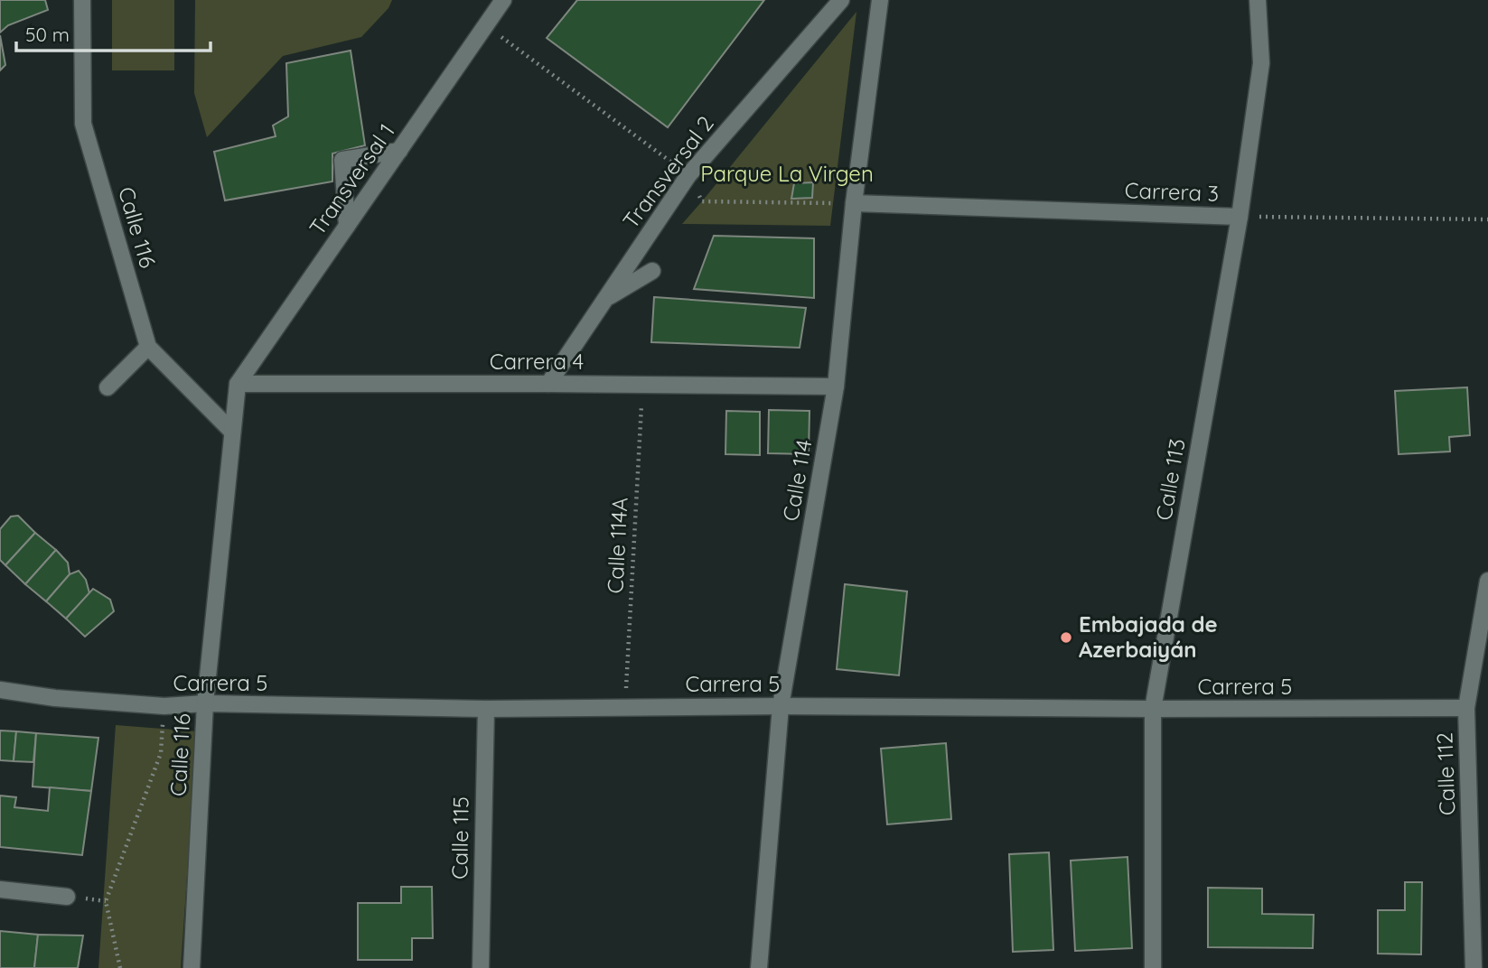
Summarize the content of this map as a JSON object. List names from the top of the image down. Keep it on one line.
{"streets":{"street":["Transversal 2","Transversal 1","Carrera 3","Calle 116","Carrera 4","Calle 113","Calle 114","Carrera 5","Calle 112","Calle 115"],"path":["Calle 114A"]},"crossings":[["Transversal 2","Carrera 4"],["Transversal 1","Calle 116"],["Transversal 1","Carrera 4"],["Carrera 3","Calle 113"],["Carrera 3","Calle 114"],["Calle 116","Carrera 4"],["Calle 116","Carrera 5"],["Carrera 4","Calle 114"],["Carrera 4","Calle 114A"],["Calle 113","Carrera 5"],["Calle 114","Carrera 5"],["Calle 114A","Carrera 5"],["Carrera 5","Calle 112"],["Carrera 5","Calle 115"]],"parks":["Parque La Virgen"],"places":["Embajada de Azerbaiyán"],"scale_bar":"50 m"}
